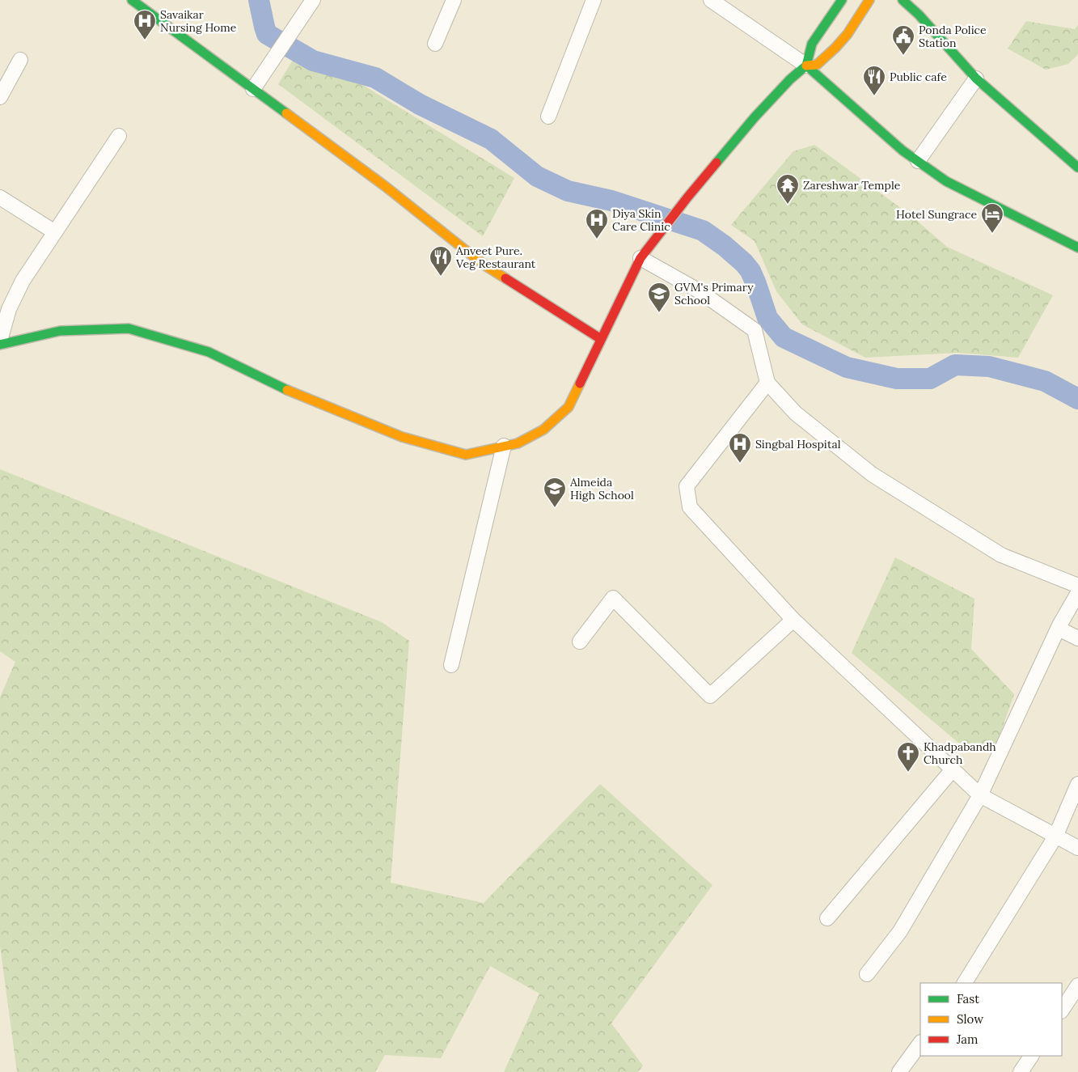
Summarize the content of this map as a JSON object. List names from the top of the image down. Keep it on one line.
{"places":{"hospital":["Savaikar Nursing Home","Diya Skin Care Clinic","Singbal Hospital"],"public building":["Ponda Police Station"],"restaurant":["Public cafe","Anveet Pure. Veg Restaurant"],"temple":["Zareshwar Temple"],"hotel":["Hotel Sungrace"],"school or university":["GVM's Primary School","Almeida High School"],"church":["Khadpabandh Church"]},"legend":["Fast","Slow","Jam"]}
